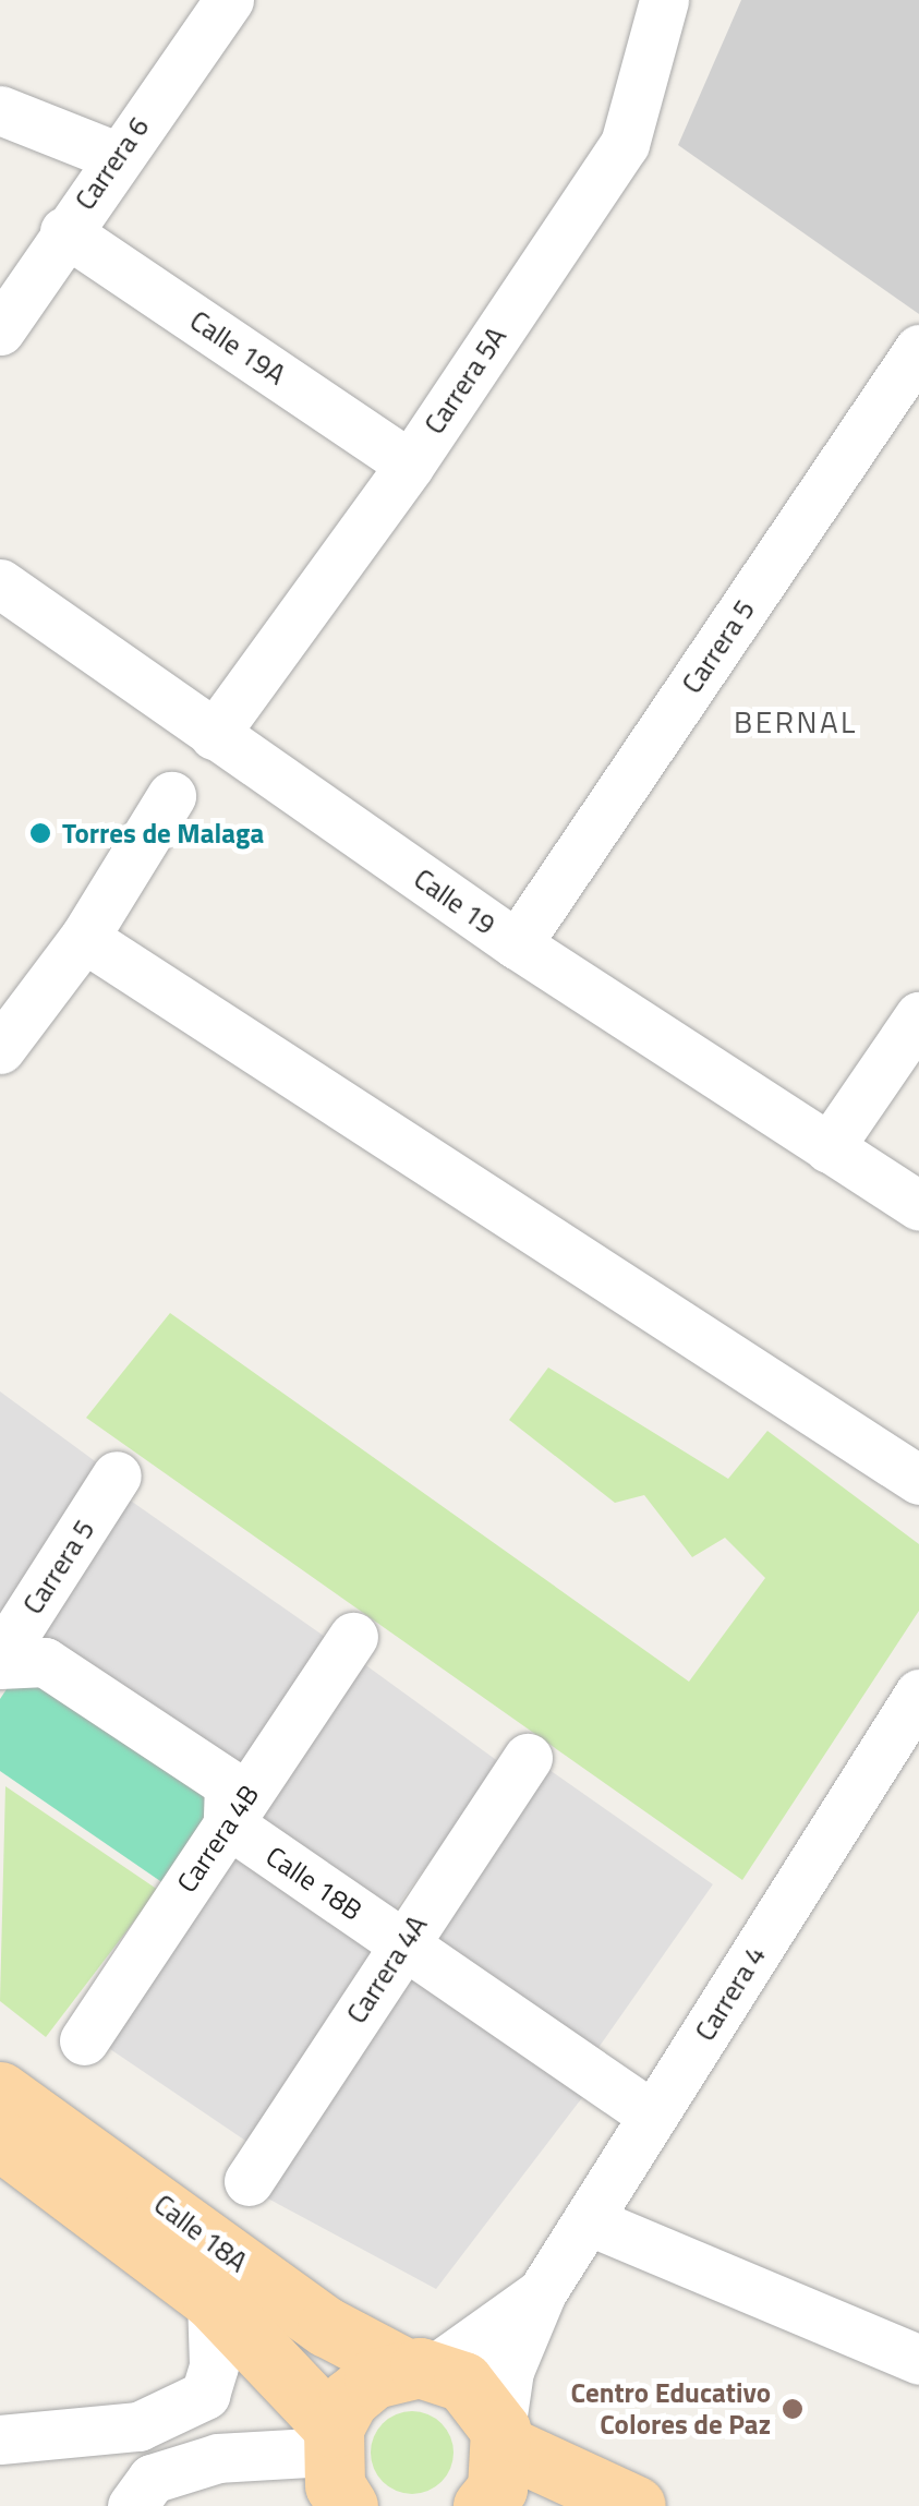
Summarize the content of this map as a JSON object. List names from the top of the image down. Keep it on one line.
{"streets":{"main road":["Calle 18A"],"street":["Carrera 6","Calle 19A","Carrera 5A","Carrera 5","Calle 19","Carrera 4B","Calle 18B","Carrera 4A","Carrera 4"]},"crossings":[["Carrera 6","Calle 19A"],["Calle 19A","Carrera 5A"],["Carrera 5A","Calle 19"],["Carrera 5","Calle 19"],["Carrera 4B","Calle 18B"],["Calle 18B","Carrera 4A"],["Calle 18B","Carrera 4"],["Carrera 4","Calle 18A"]],"districts":["BERNAL"],"places":["Torres de Malaga","Centro Educativo Colores de Paz"]}
